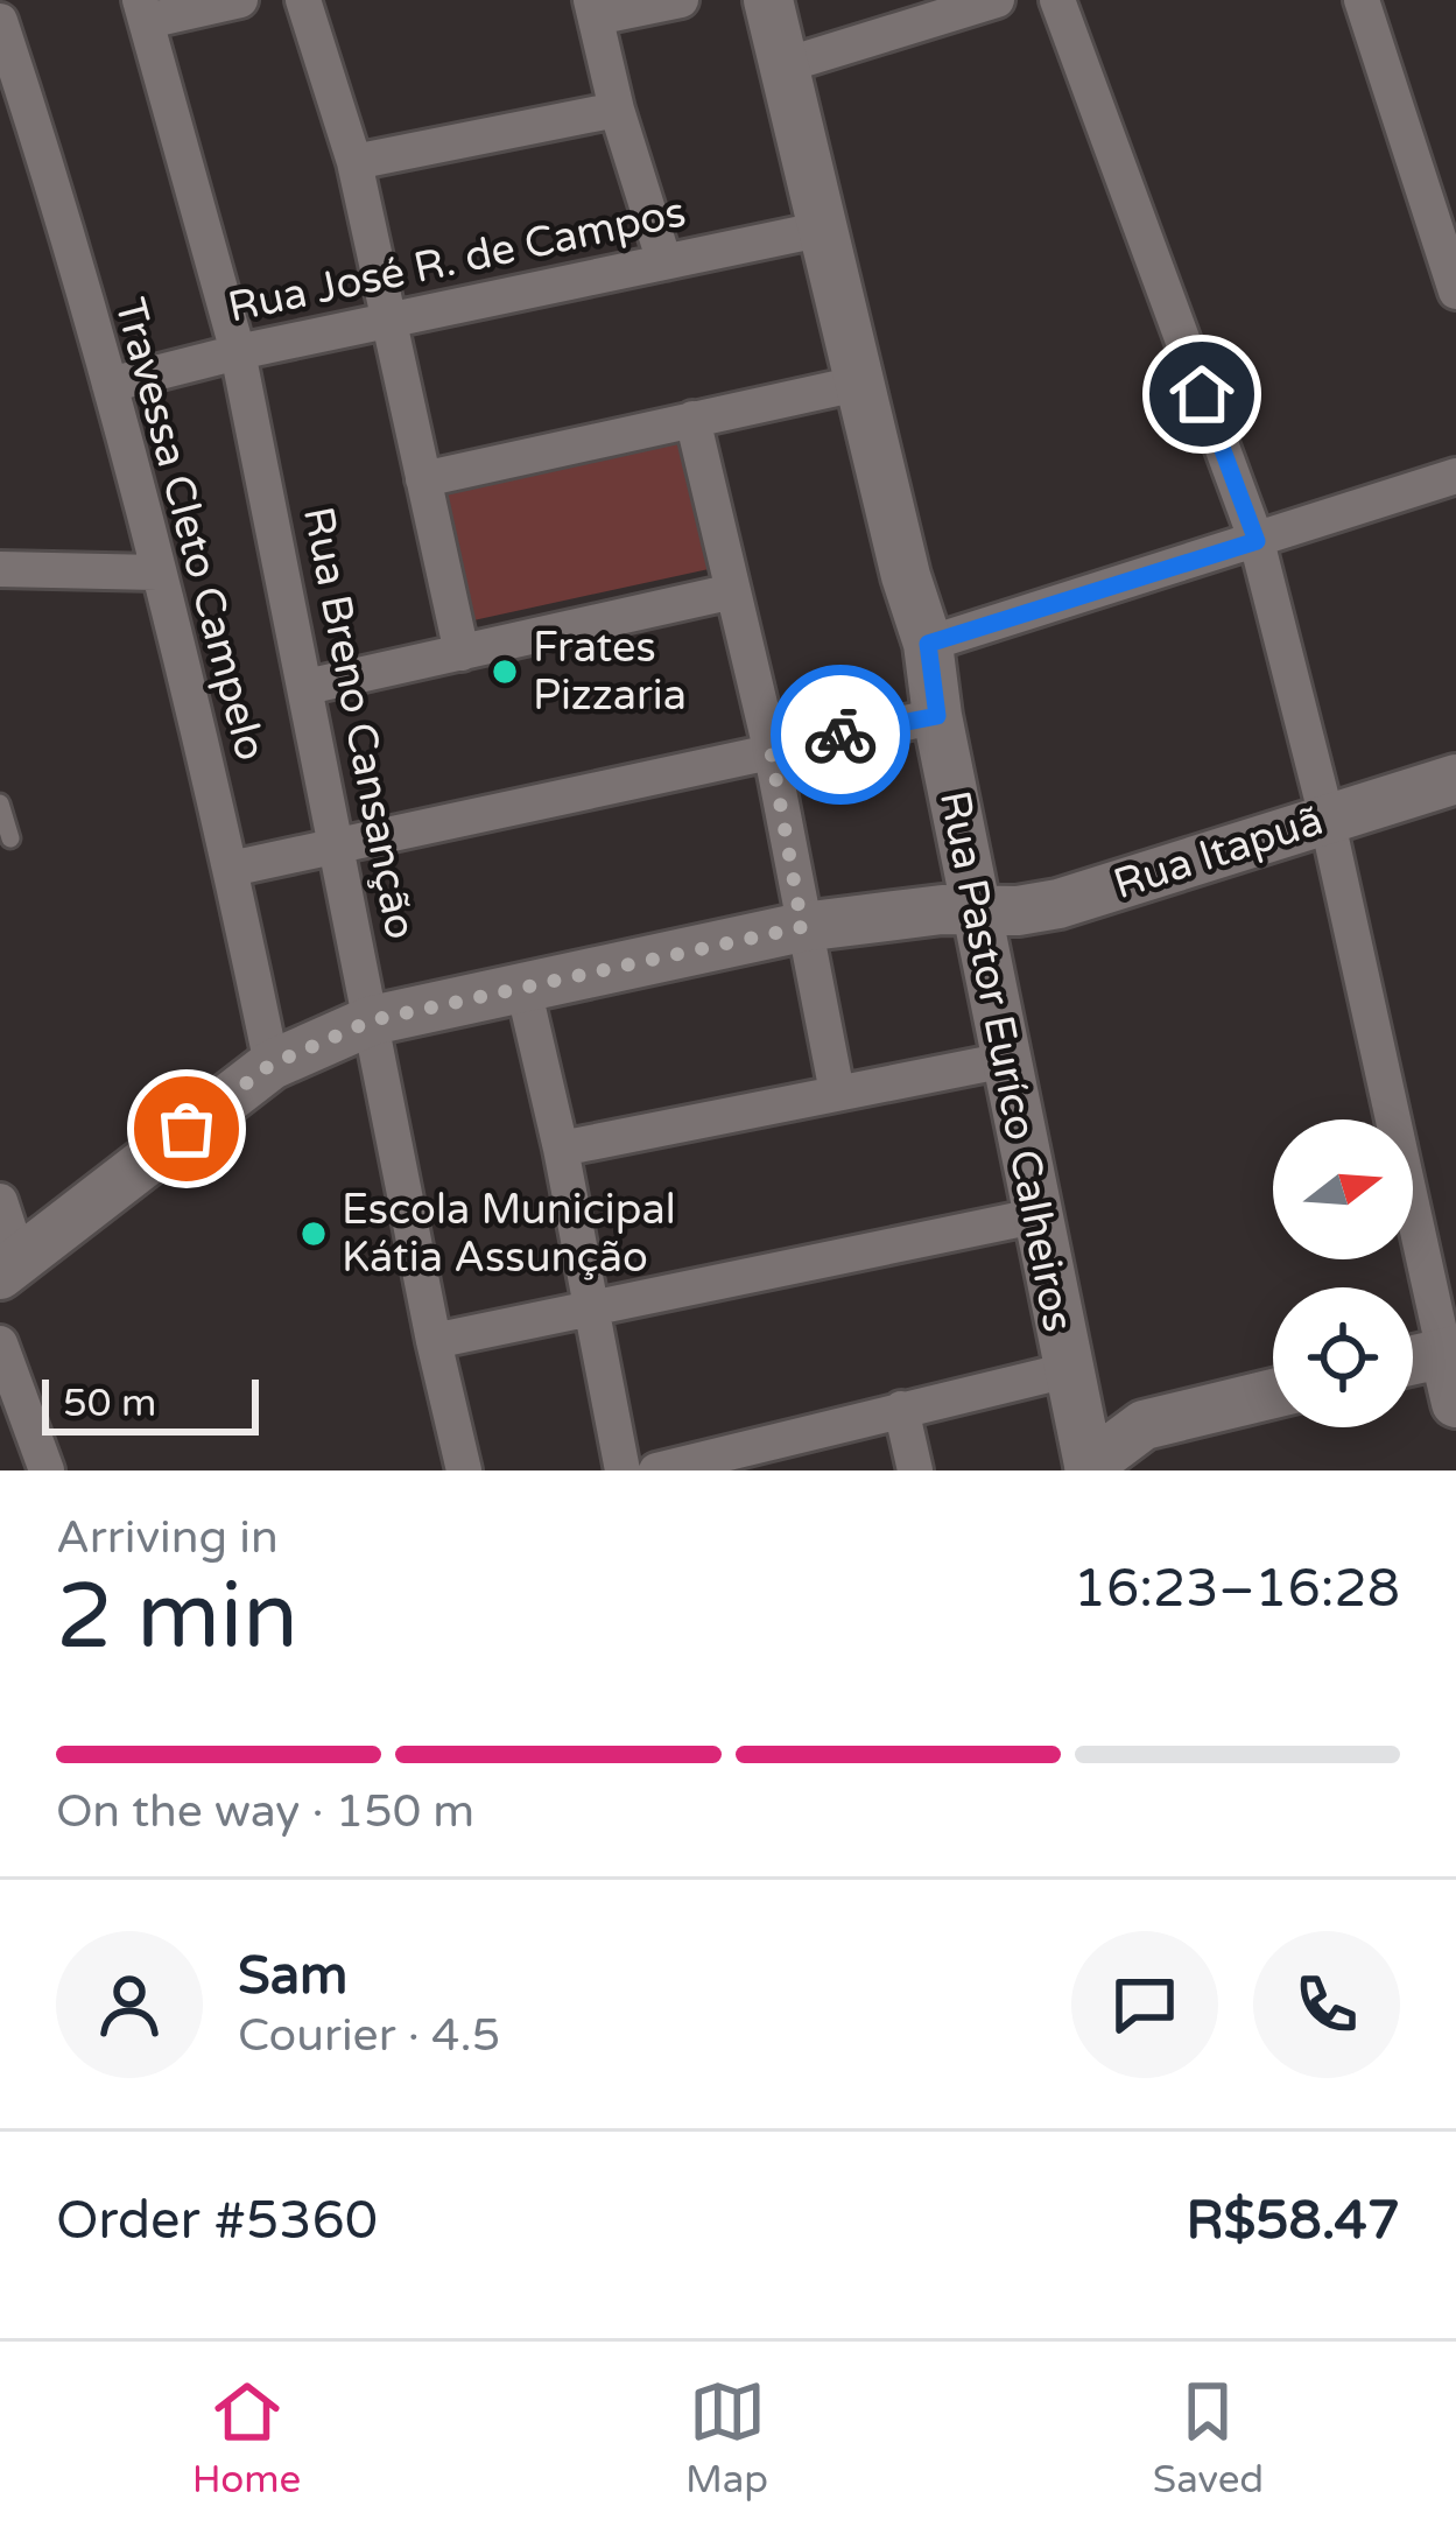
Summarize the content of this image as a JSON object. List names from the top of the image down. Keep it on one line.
{"streets":{"main road":["Rua Itapuã","Rua Pastor Euríco Calheiros"],"street":["Rua José R. de Campos","Travessa Cleto Campelo","Rua Breno Cansanção"]},"crossings":[["Rua José R. de Campos","Travessa Cleto Campelo"],["Rua José R. de Campos","Rua Breno Cansanção"],["Rua José R. de Campos","Rua Pastor Euríco Calheiros"],["Travessa Cleto Campelo","Rua Itapuã"],["Rua Breno Cansanção","Rua Itapuã"],["Rua Itapuã","Rua Pastor Euríco Calheiros"]],"places":["Frates Pizzaria","Escola Municipal Kátia Assunção"],"scale_bar":"50 m","north":"right","page":{"scale":"50 m","heading":["2 min","Arriving in","16:23–16:28"],"panel":["Sam","Courier · 4.5","Order #5360","R$58.47"],"bar":"On the way · 150 m","tabs":["Home","Map","Saved"]}}
